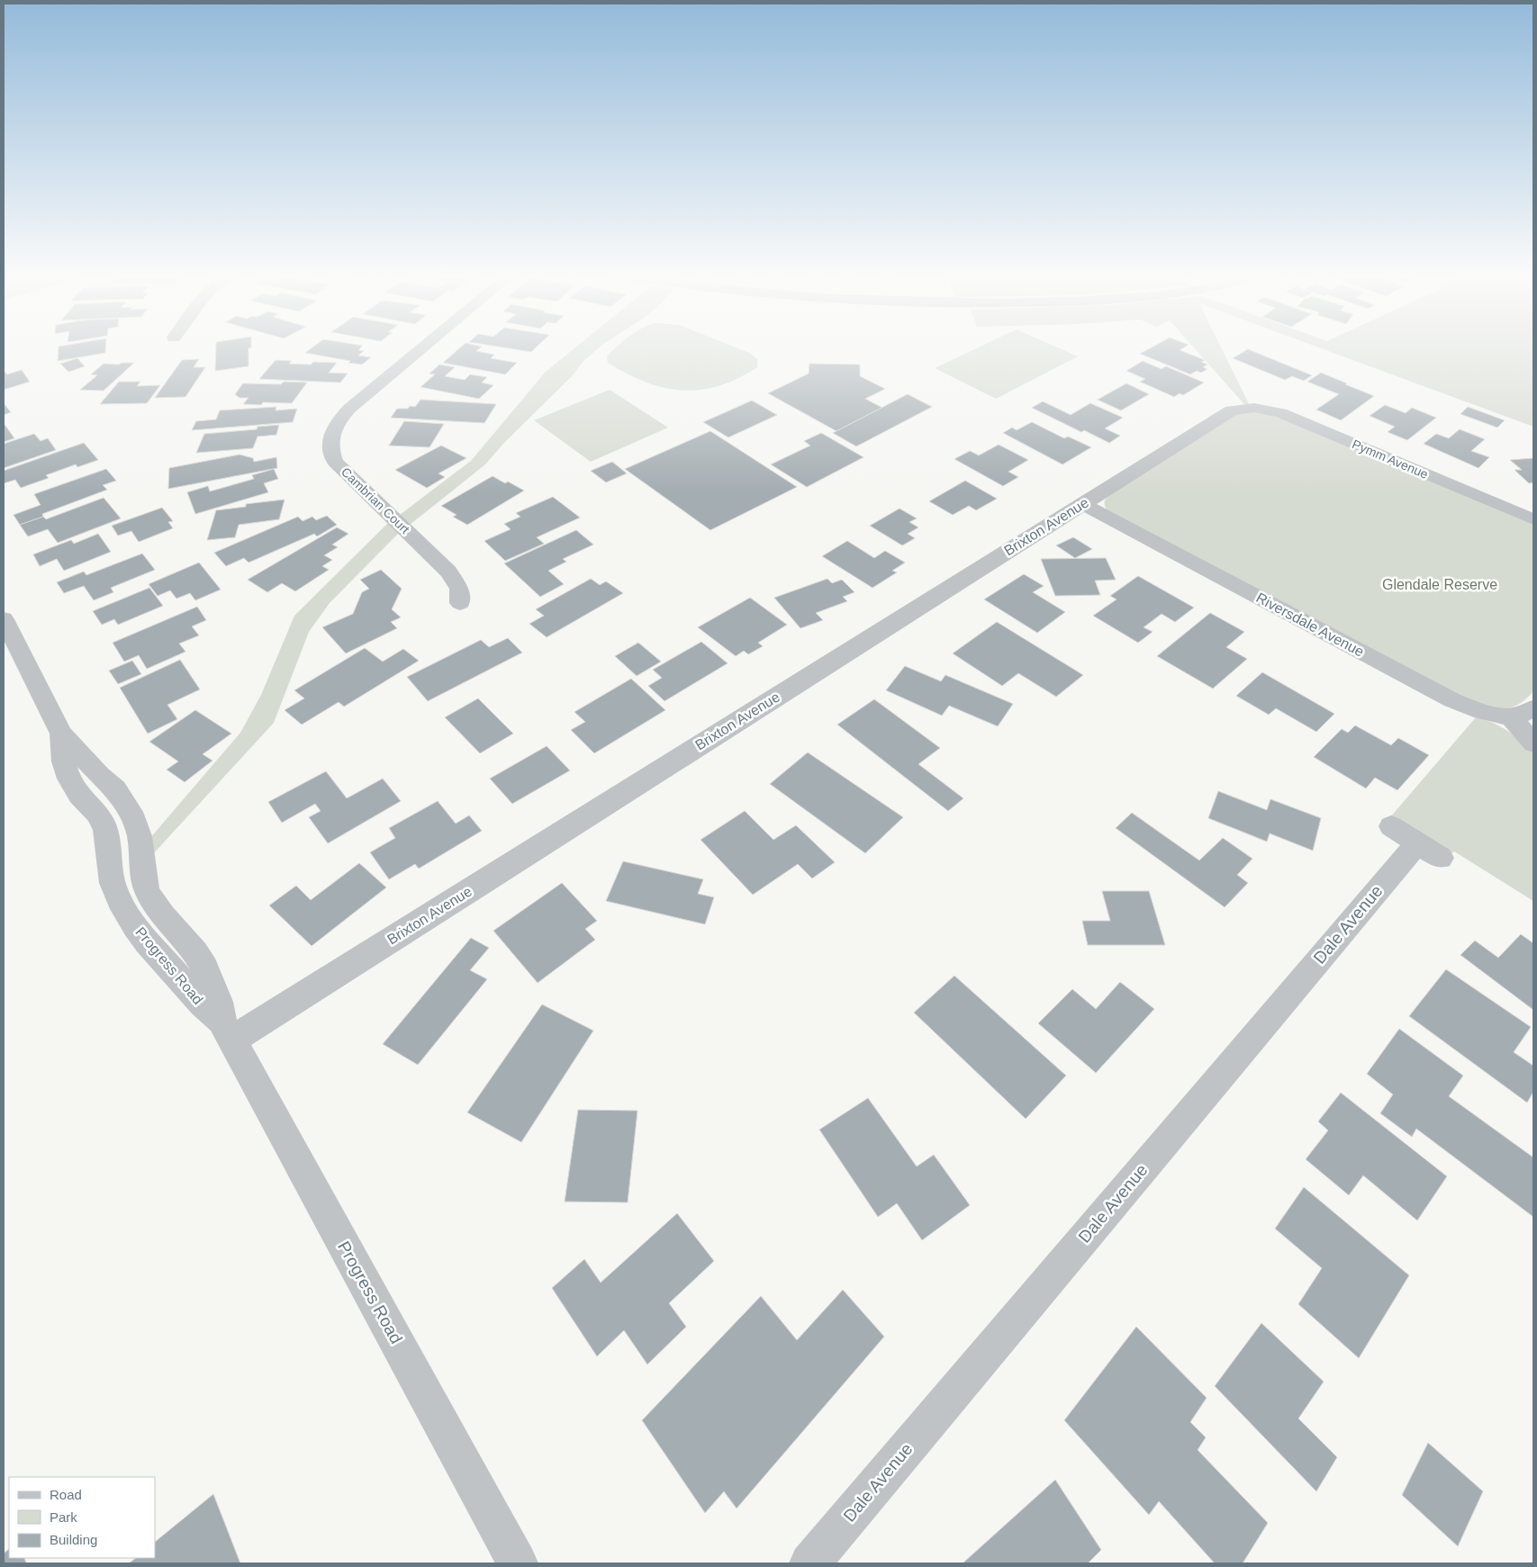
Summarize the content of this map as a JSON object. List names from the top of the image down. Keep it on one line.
{"streets":{"street":["Pymm Avenue","Cambrian Court","Brixton Avenue","Riversdale Avenue","Dale Avenue","Progress Road"]},"crossings":[["Pymm Avenue","Brixton Avenue"],["Brixton Avenue","Riversdale Avenue"],["Brixton Avenue","Progress Road"]],"parks":["Glendale Reserve"],"legend":["Road","Park","Building"]}
